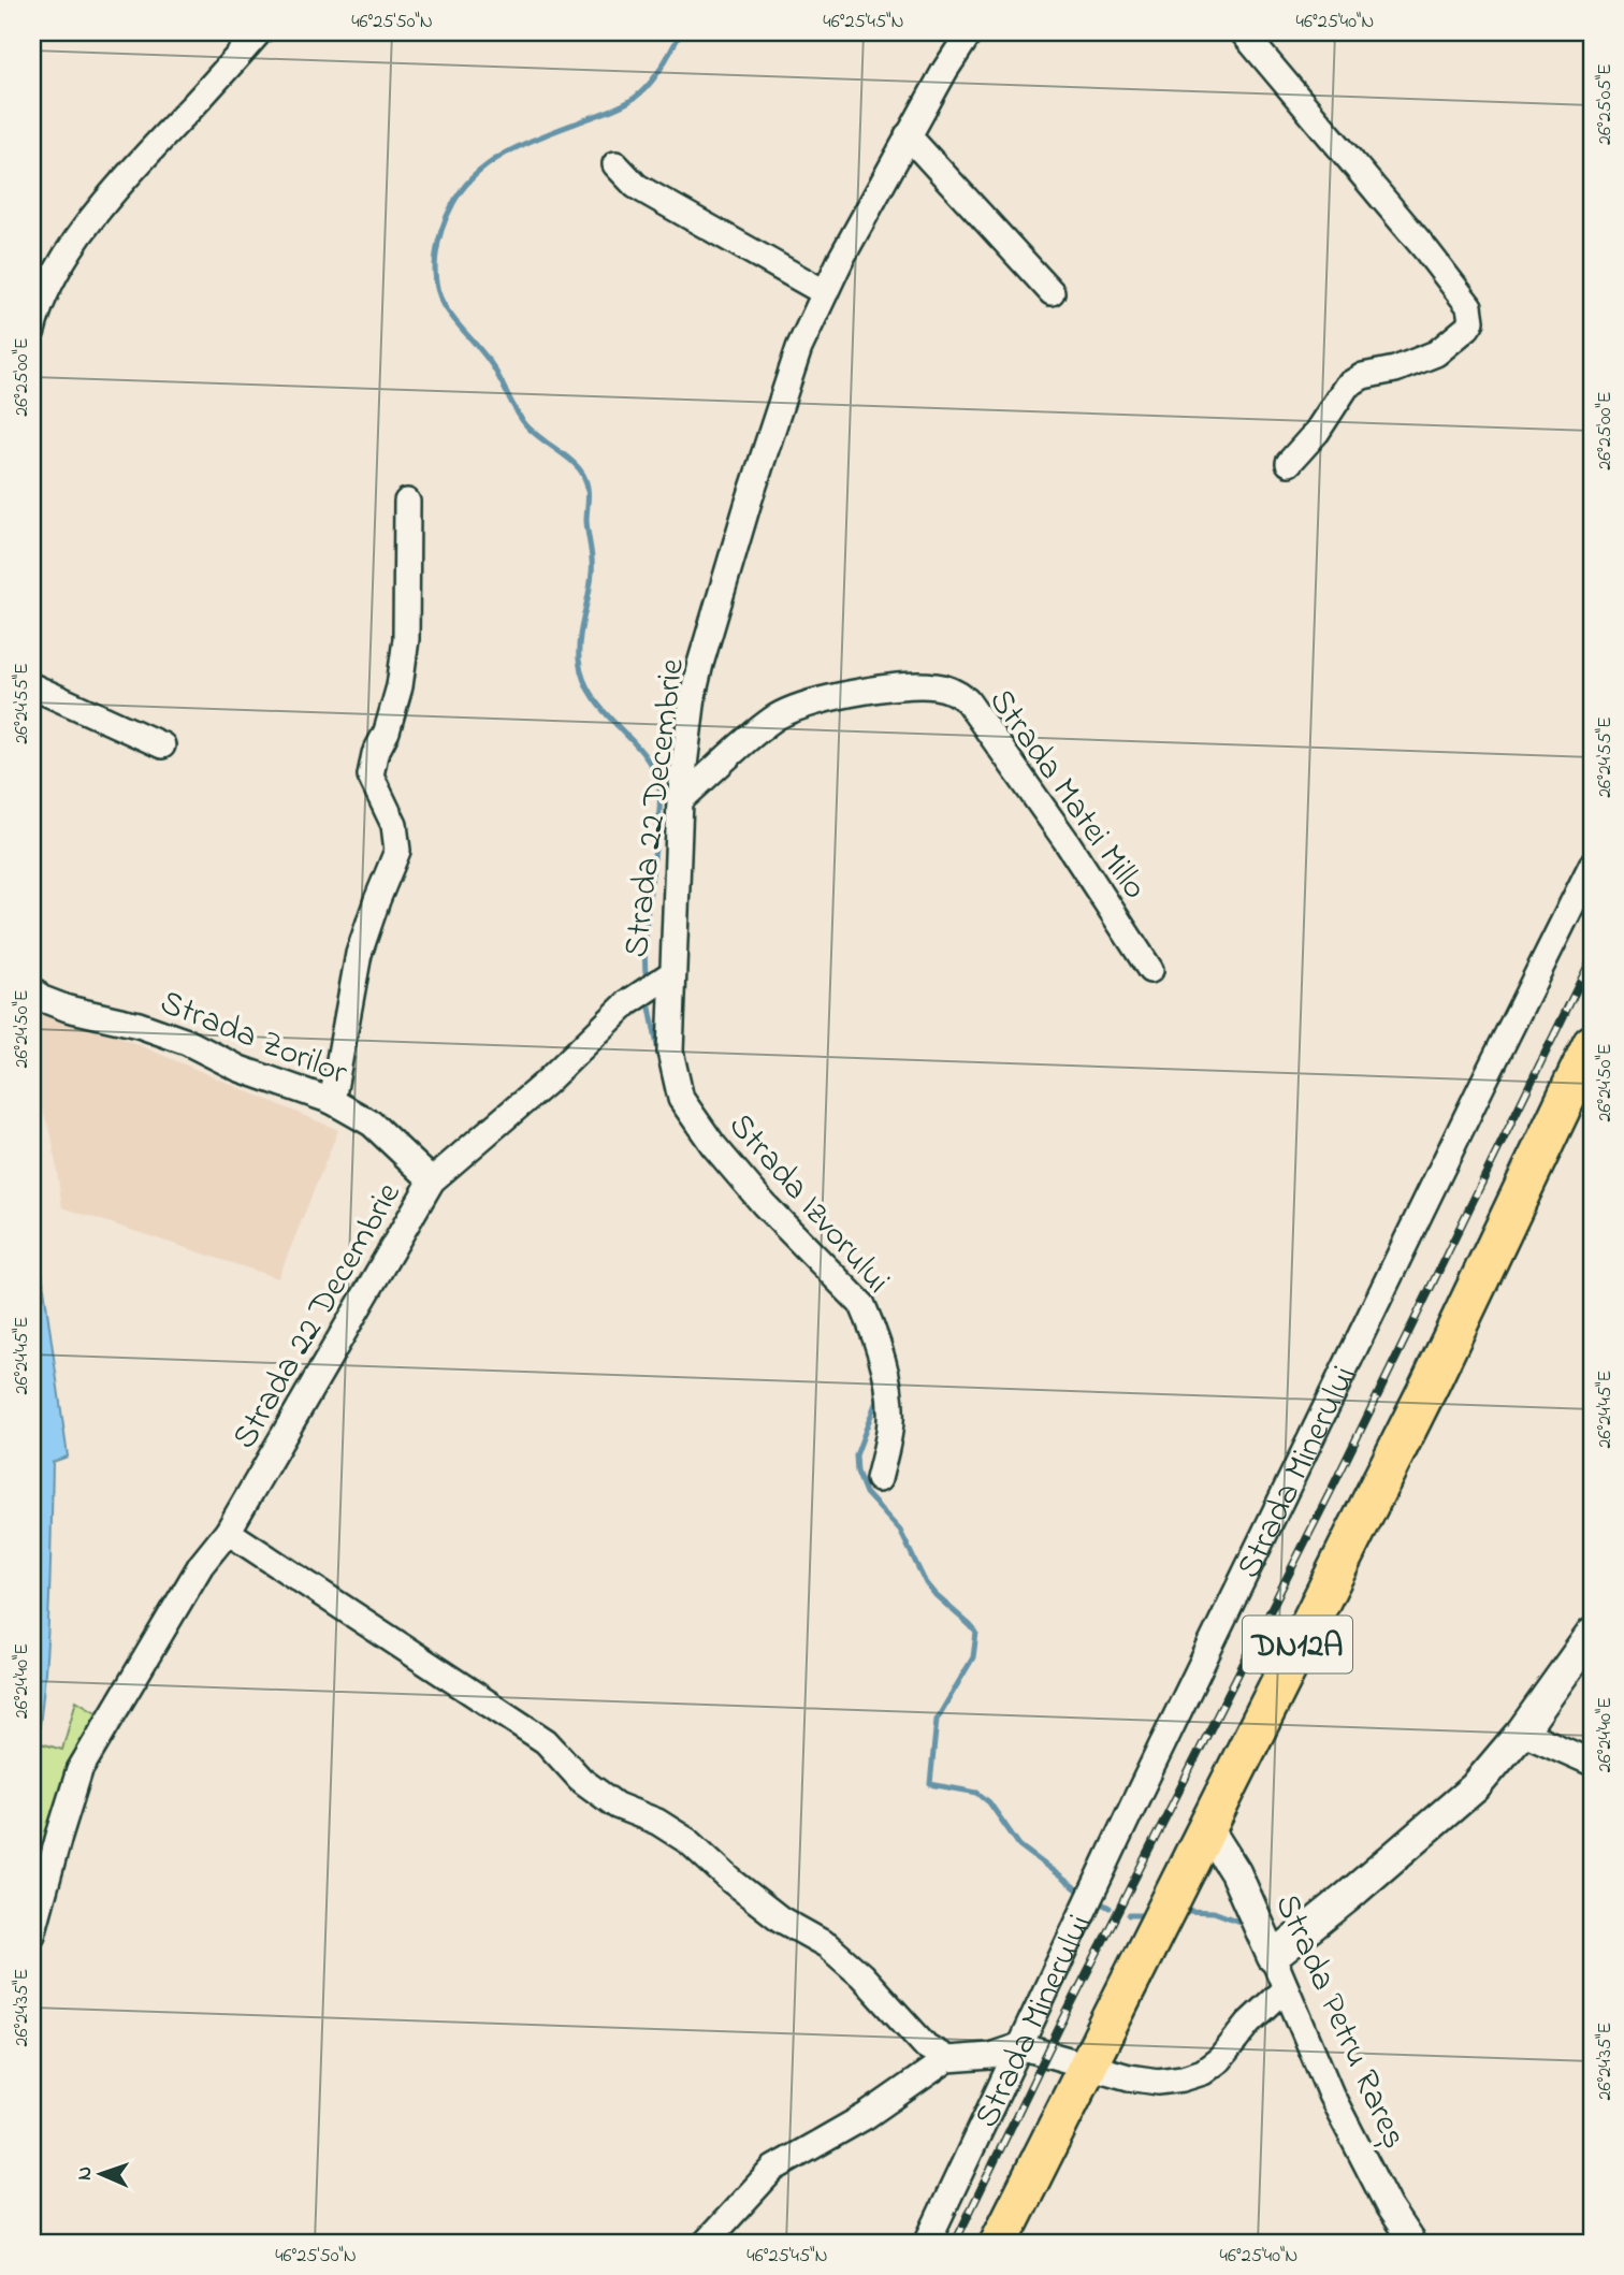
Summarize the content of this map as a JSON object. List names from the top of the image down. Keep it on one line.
{"streets":{"main road":["Strada Minerului","DN12A"],"street":["Strada Matei Millo","Strada 22 Decembrie","Strada Zorilor","Strada Izvorului","Strada Petru Rareș"]},"crossings":[["Strada Matei Millo","Strada 22 Decembrie"],["Strada 22 Decembrie","Strada Zorilor"],["Strada 22 Decembrie","Strada Izvorului"],["Strada Minerului","Strada Petru Rareș"]],"north":"left","coordinates":["46°25'50\"N","46°25'45\"N","46°25'40\"N","26°25'05\"E","26°25'00\"E","26°24'55\"E","26°24'50\"E","26°24'45\"E","26°24'40\"E","26°24'35\"E"]}
